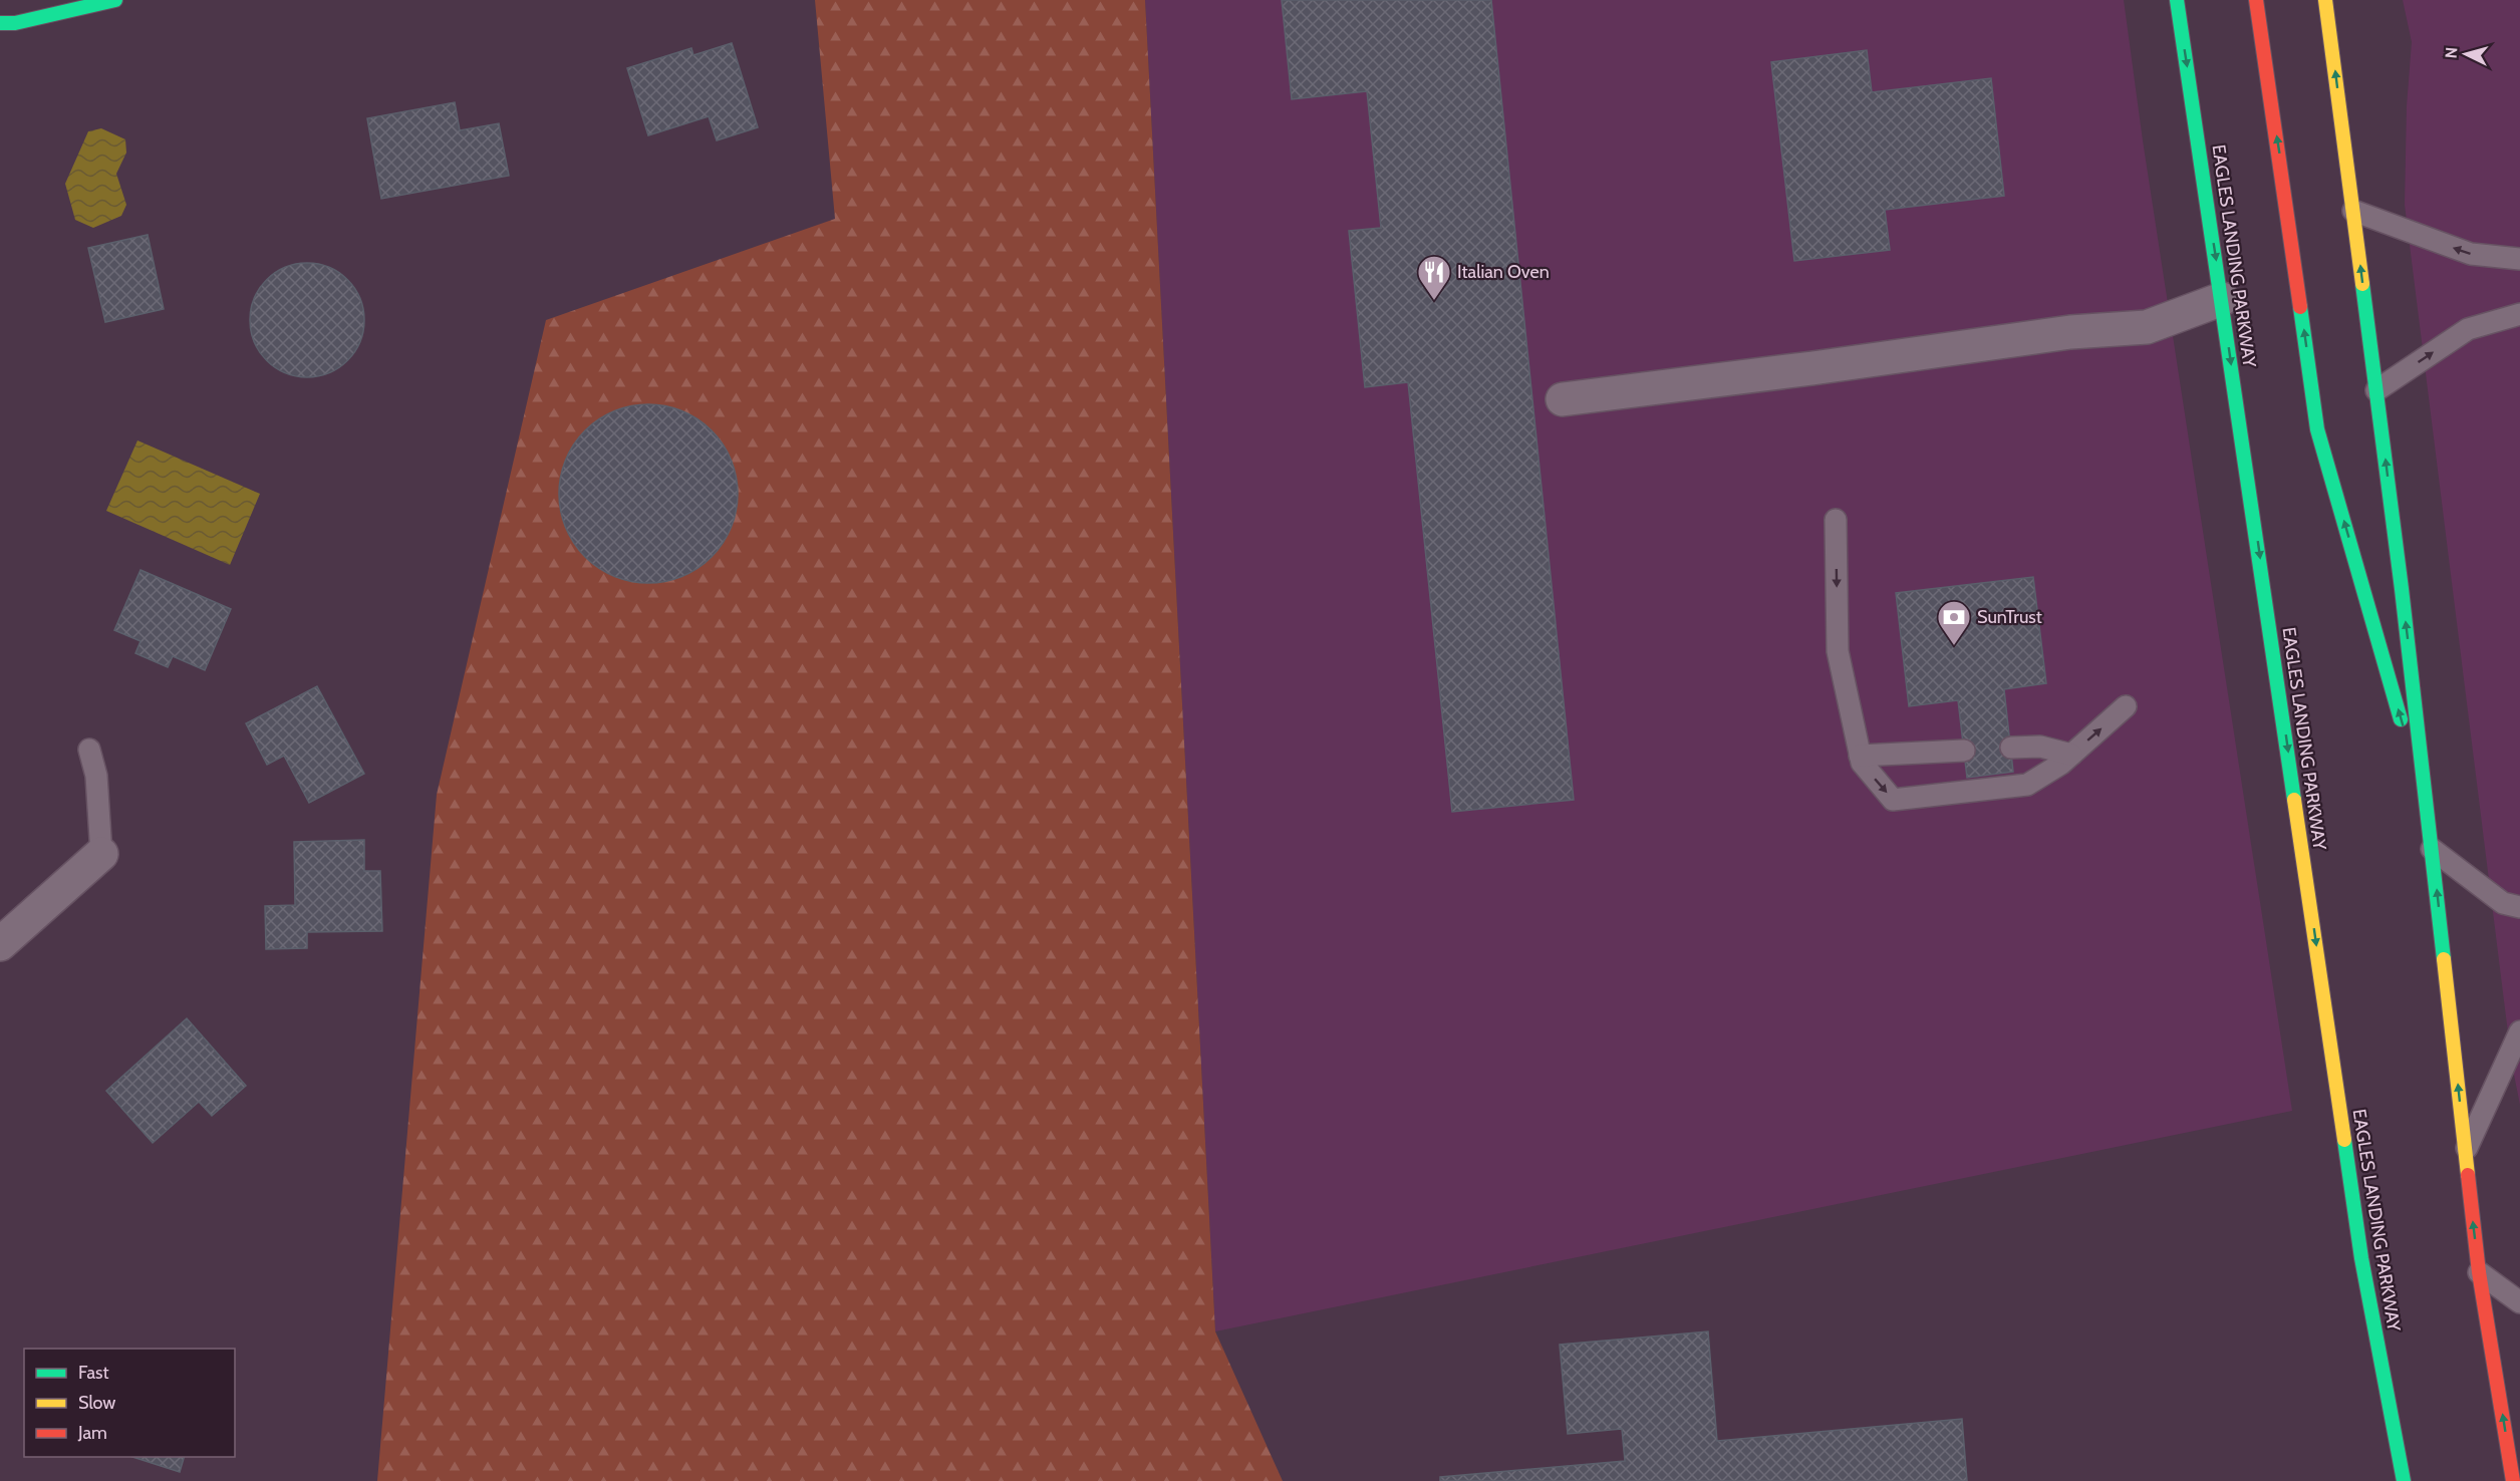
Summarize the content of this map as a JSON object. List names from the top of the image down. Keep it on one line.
{"streets":{"main road":["EAGLES LANDING PARKWAY"]},"places":{"restaurant":["Italian Oven"],"bank":["SunTrust"]},"legend":["Fast","Slow","Jam"],"north":"left"}
